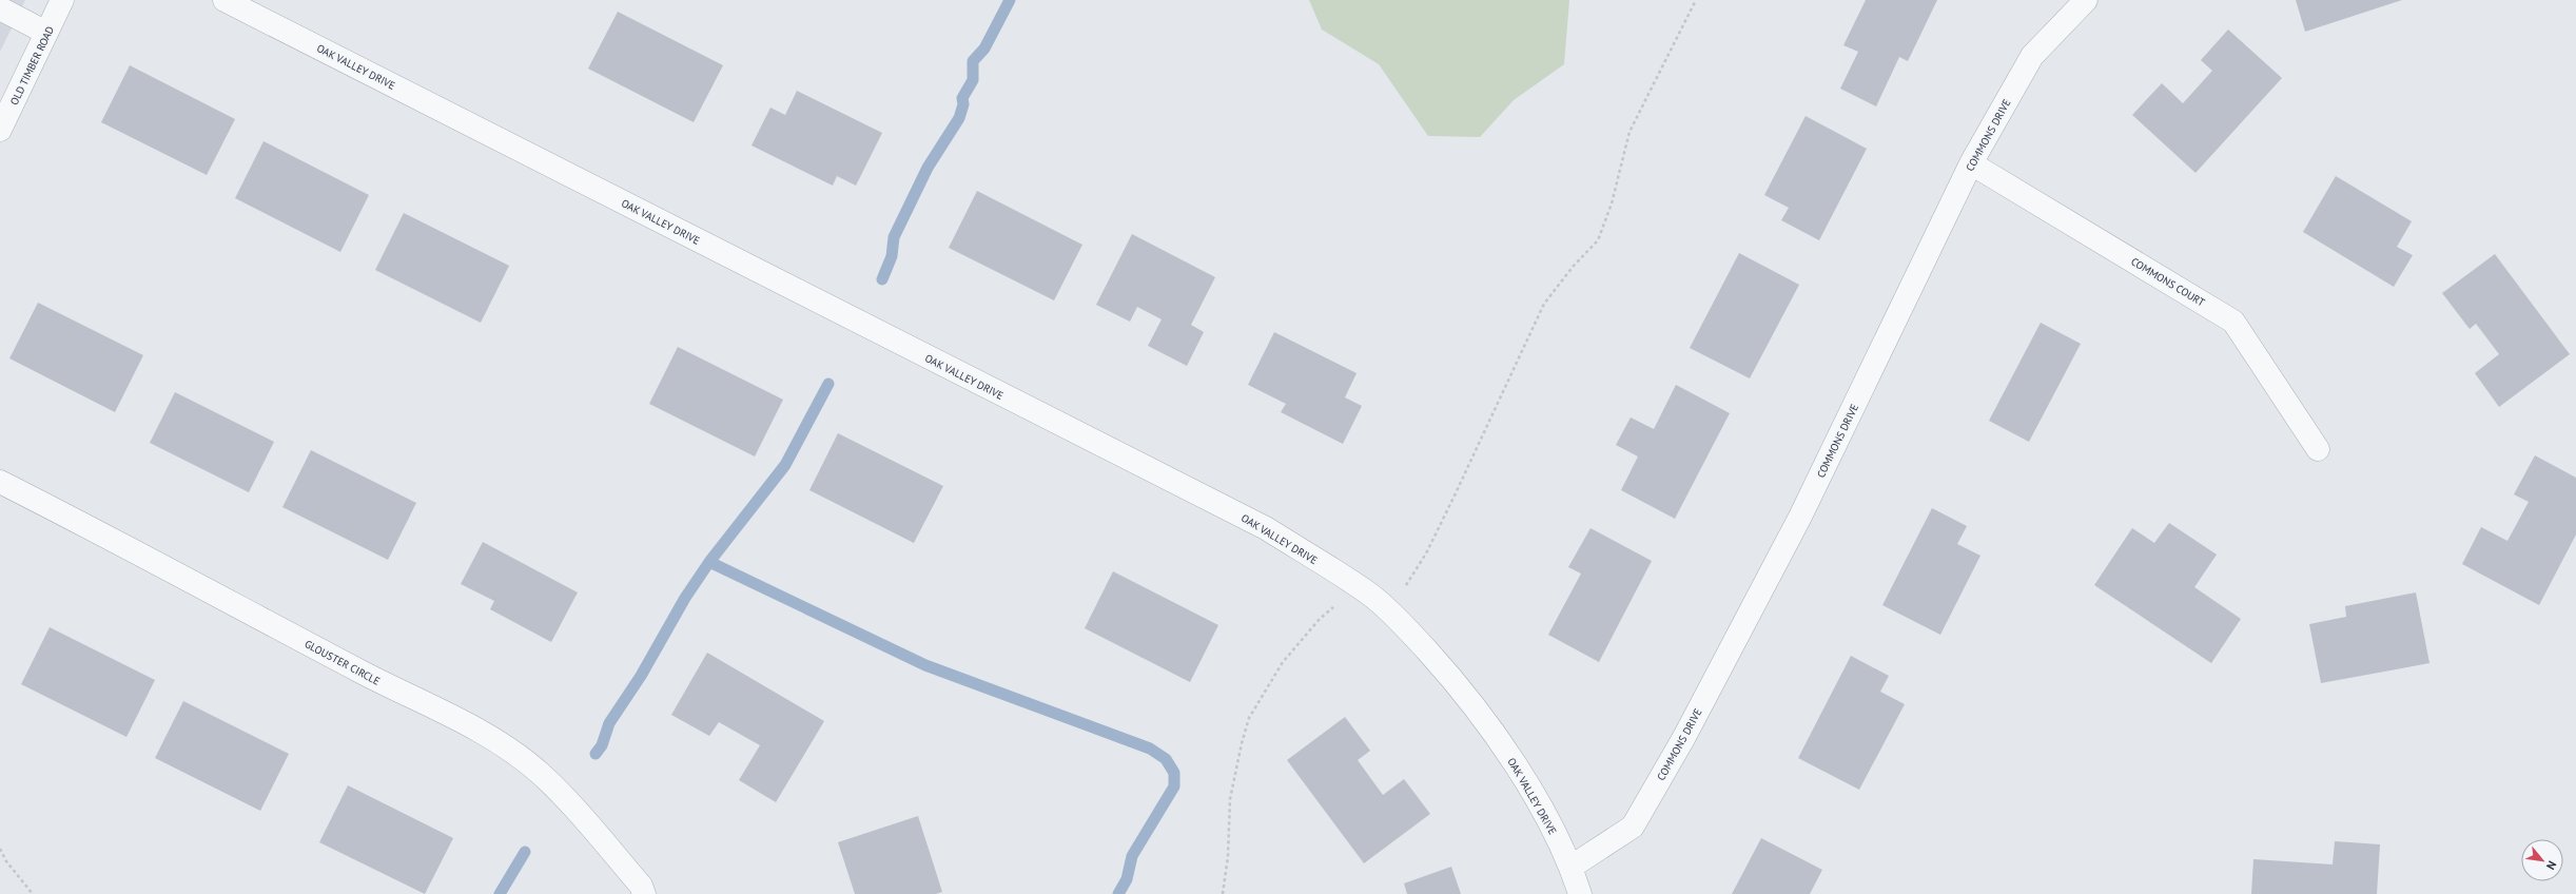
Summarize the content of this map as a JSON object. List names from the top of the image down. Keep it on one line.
{"streets":{"street":["OLD TIMBER ROAD","OAK VALLEY DRIVE","COMMONS DRIVE","COMMONS COURT","GLOUSTER CIRCLE"]},"crossings":[["OAK VALLEY DRIVE","COMMONS DRIVE"],["COMMONS DRIVE","COMMONS COURT"]],"north":"bottom right"}
